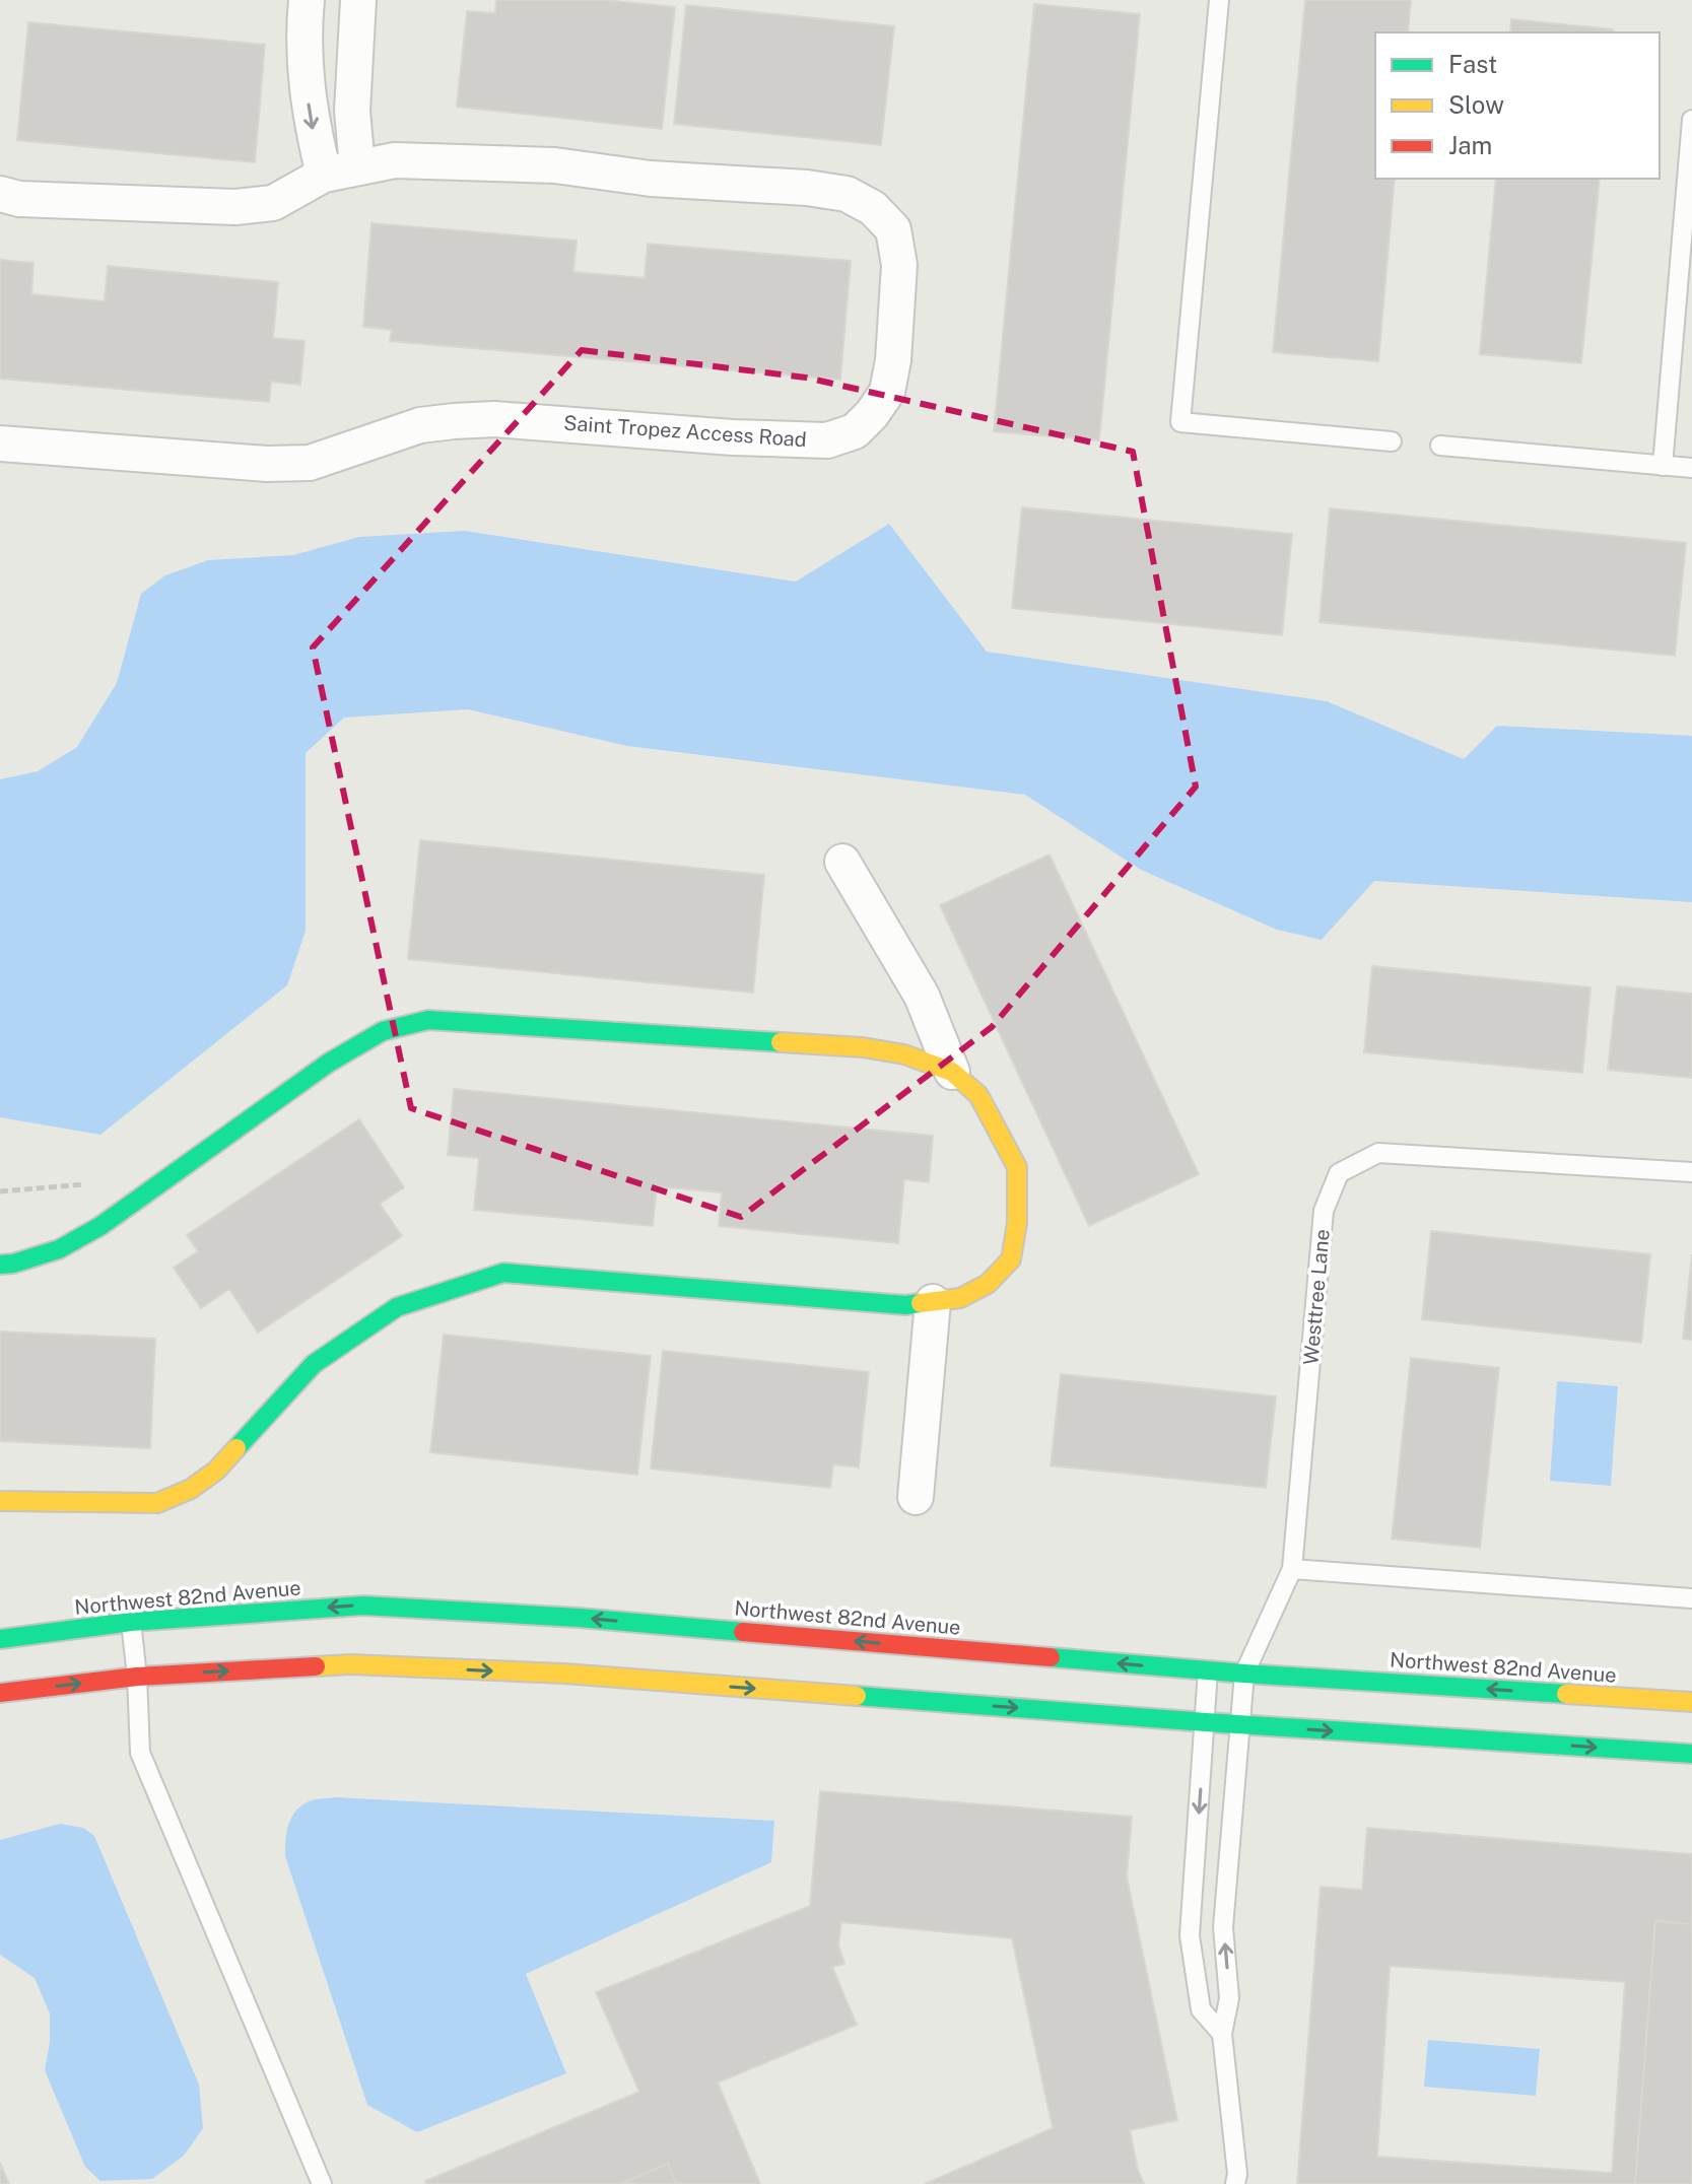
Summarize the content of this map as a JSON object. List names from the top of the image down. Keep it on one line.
{"streets":{"street":["Saint Tropez Access Road","Northwest 82nd Avenue"],"lane":["Westtree Lane"]},"crossings":[["Westtree Lane","Northwest 82nd Avenue"]],"legend":["Fast","Slow","Jam"]}
